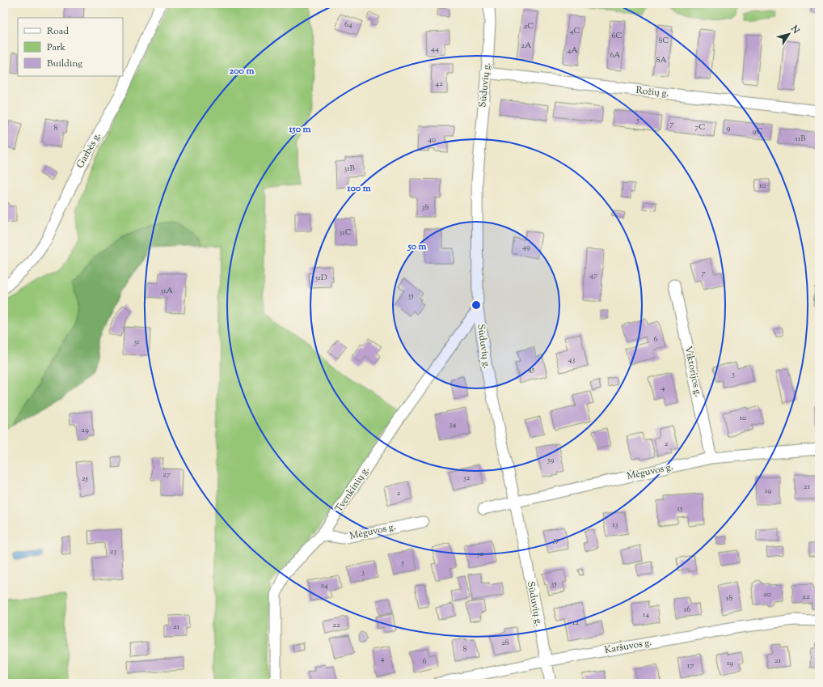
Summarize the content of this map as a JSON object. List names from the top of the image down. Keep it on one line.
{"streets":{"street":["Sūduvių g.","Rožių g.","Garbės g.","Viktorijos g.","Mėguvos g.","Tvenkinių g.","Karšuvos g."]},"crossings":[["Sūduvių g.","Rožių g."],["Sūduvių g.","Mėguvos g."],["Sūduvių g.","Tvenkinių g."],["Sūduvių g.","Karšuvos g."],["Viktorijos g.","Mėguvos g."],["Mėguvos g.","Tvenkinių g."]],"house_numbers":["64","2C","4C","6C","8C","2A","44","4A","6A","8A","42","5","7","7C","8","9","9C","11B","40","31B","10","38","31C","49","7","47","31D","31A","35","6","31","43","45","3","4","10","34","29","2","39","27","32","25","21","19","2","15","13","37","23","30","5","3","35","24","20","22","18","16","14","12","22","21","28","8","4","21","6","19","17"],"legend":["Road","Park","Building"],"north":"top right","rings":["200 m","150 m","100 m","50 m"]}
